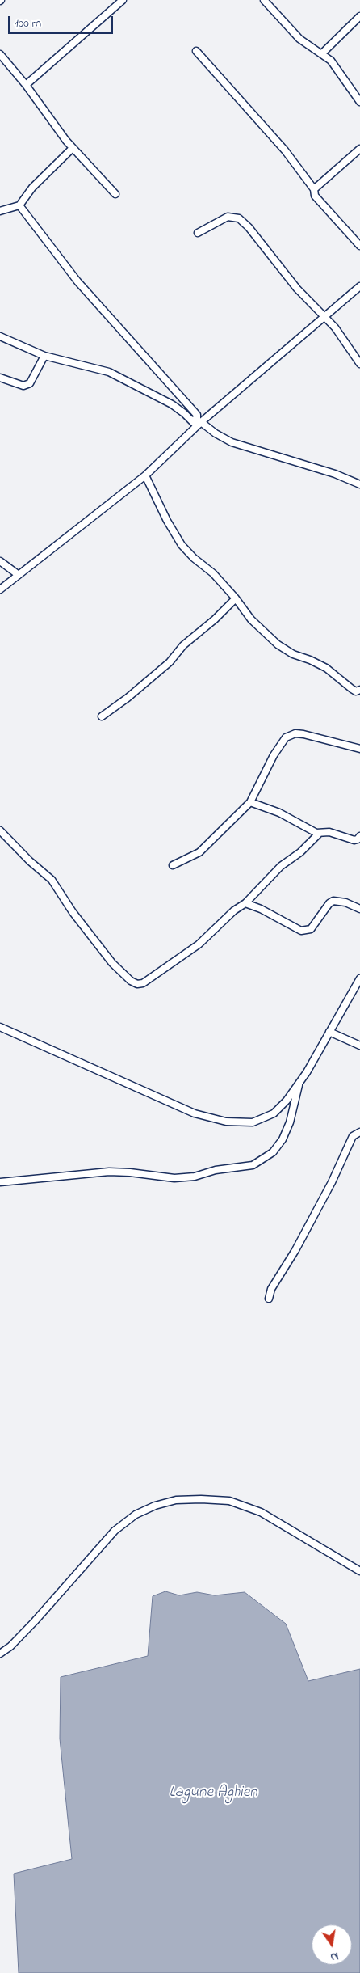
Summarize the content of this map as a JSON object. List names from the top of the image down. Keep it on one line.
{"water":["Lagune Aghien"],"scale_bar":"100 m","north":"bottom"}
